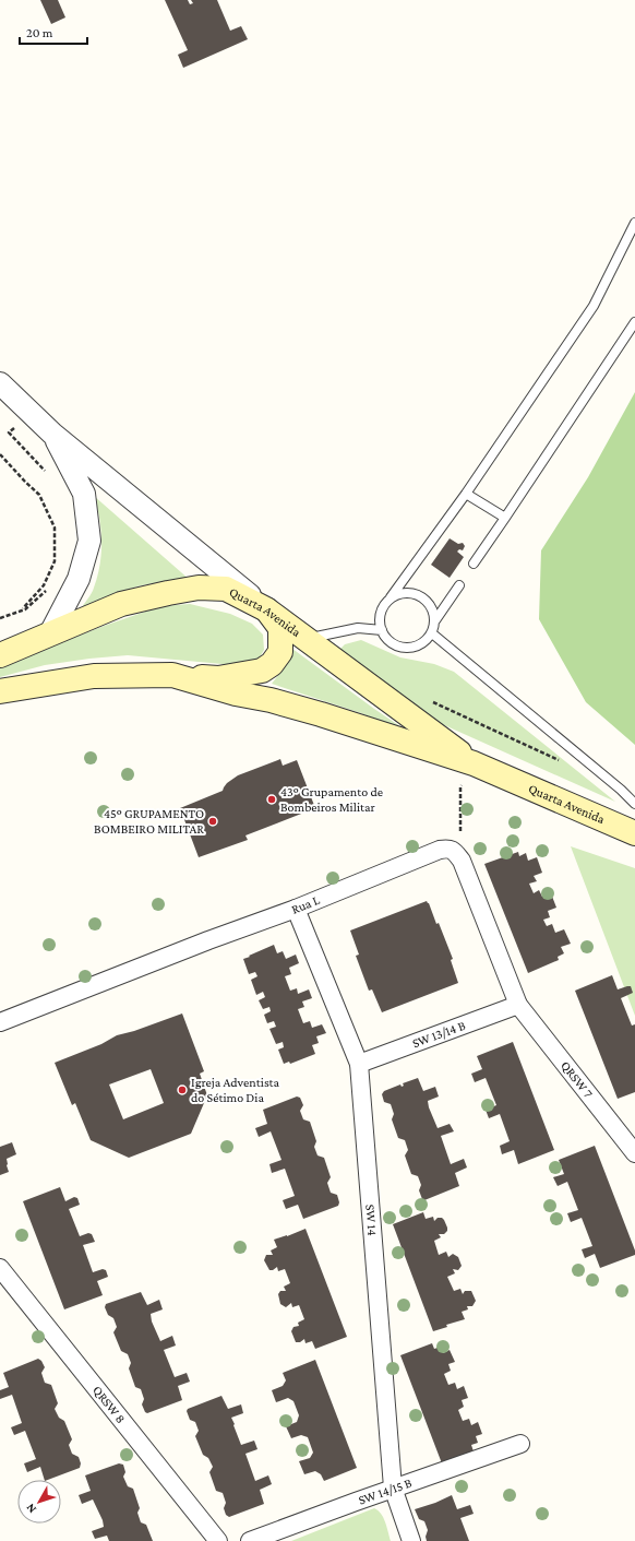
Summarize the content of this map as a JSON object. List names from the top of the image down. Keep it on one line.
{"streets":{"main road":["Quarta Avenida"],"street":["Rua L","SW 13/14 B","QRSW 7","SW 14","QRSW 8","SW 14/15 B"]},"crossings":[["Rua L","SW 14"],["SW 13/14 B","QRSW 7"],["SW 13/14 B","SW 14"],["SW 14","SW 14/15 B"]],"places":["43º Grupamento de Bombeiros Militar","45º GRUPAMENTO BOMBEIRO MILITAR","Igreja Adventista do Sétimo Dia"],"scale_bar":"20 m","north":"bottom left"}
